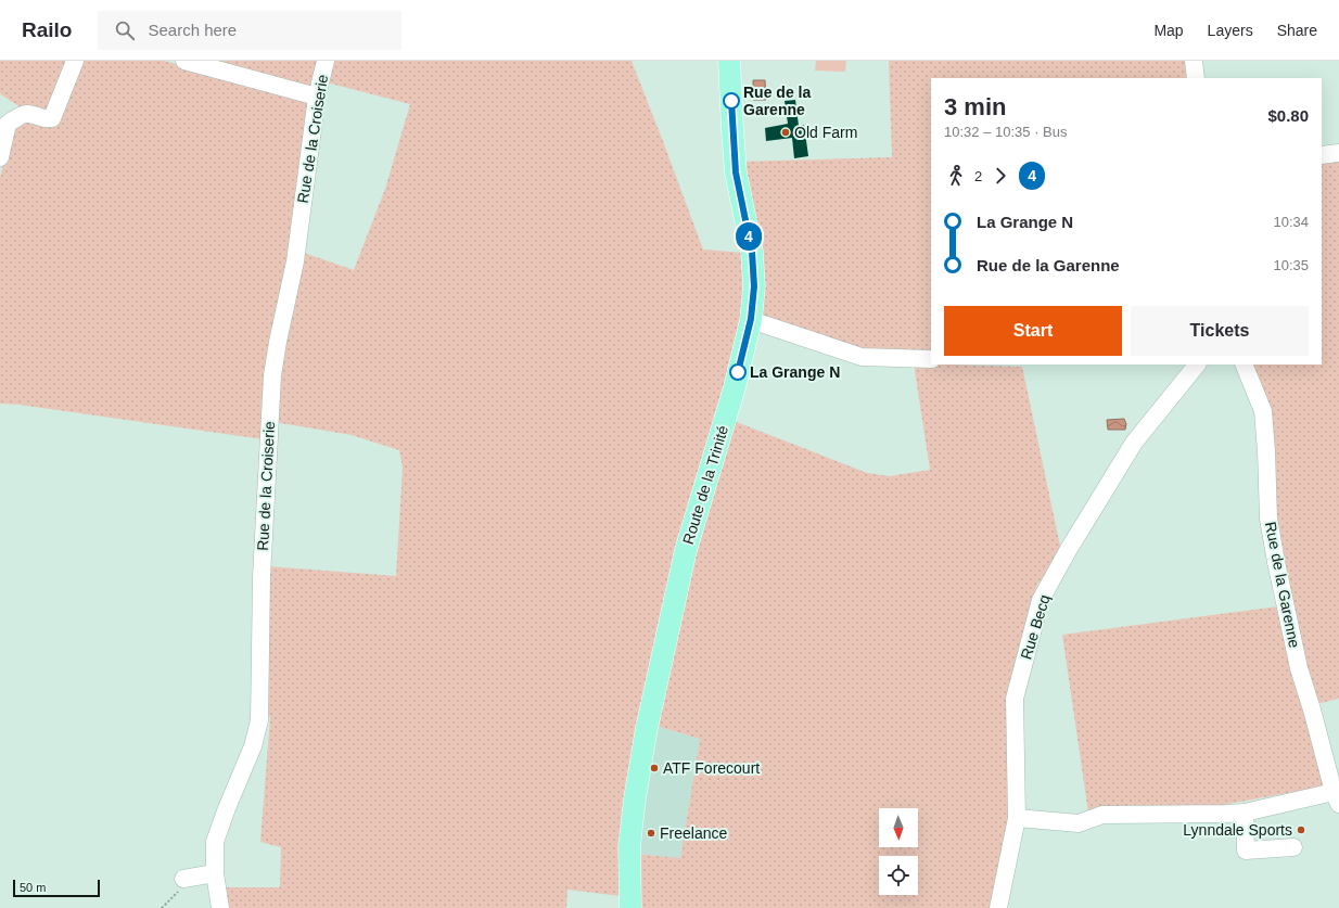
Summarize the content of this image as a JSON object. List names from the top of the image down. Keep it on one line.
{"streets":{"main road":["Route de la Trinité"],"street":["Rue de la Croiserie","Rue de la Garenne","Rue Becq"]},"places":["Rue de la Garenne","Old Farm","La Grange N","ATF Forecourt","Lynndale Sports","Freelance"],"lines":["bus line 4"],"scale_bar":"50 m","north":"bottom","page":{"header":"Railo","search":"Search here","nav":["Map","Layers","Share"],"on_map":"4","heading":["3 min","10:32 – 10:35 · Bus","$0.80"],"legs":["2","4"],"list":[{"name":"La Grange N","value":"10:34"},{"name":"Rue de la Garenne","value":"10:35"}],"buttons":["Start","Tickets"],"scale":"50 m"}}
